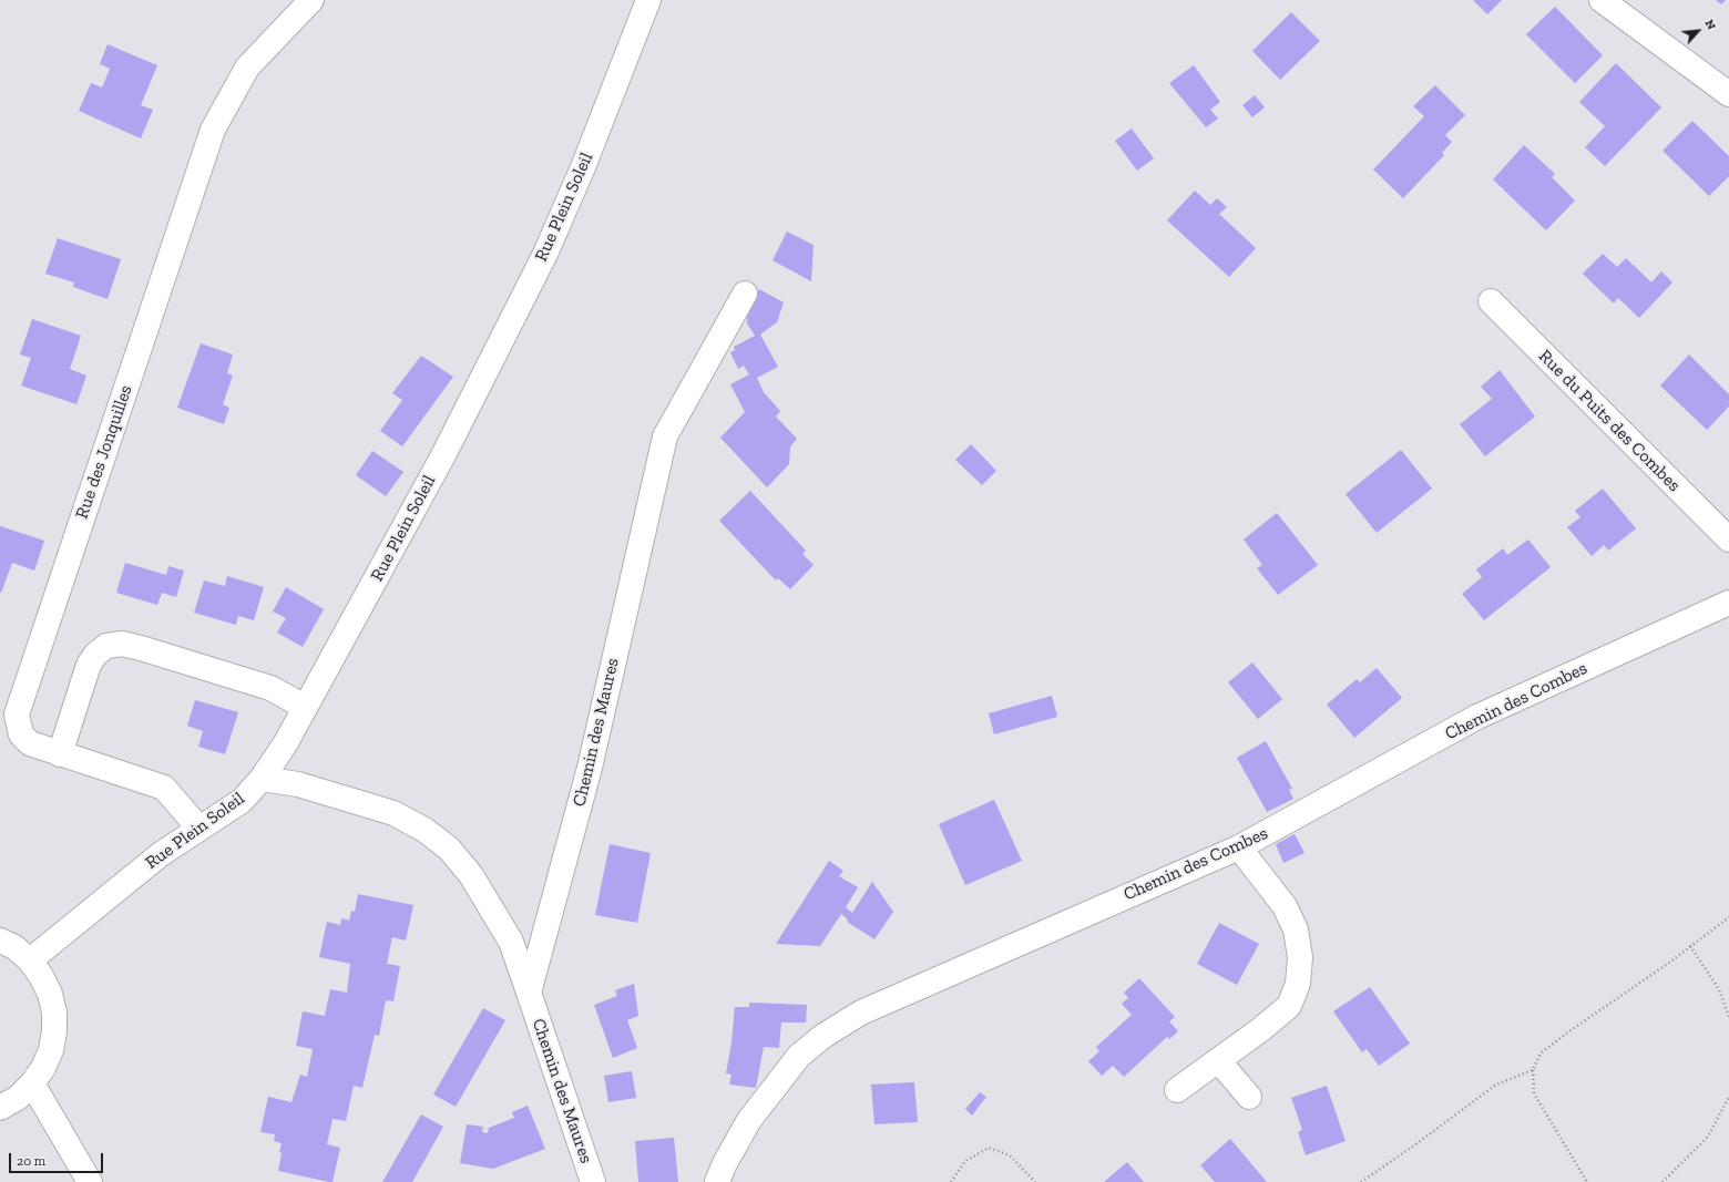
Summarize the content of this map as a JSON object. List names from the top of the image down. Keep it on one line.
{"streets":{"street":["Rue Plein Soleil","Rue du Puits des Combes","Rue des Jonquilles","Chemin des Combes","Chemin des Maures"]},"crossings":[["Rue Plein Soleil","Rue des Jonquilles"]],"scale_bar":"20 m","north":"top right"}
